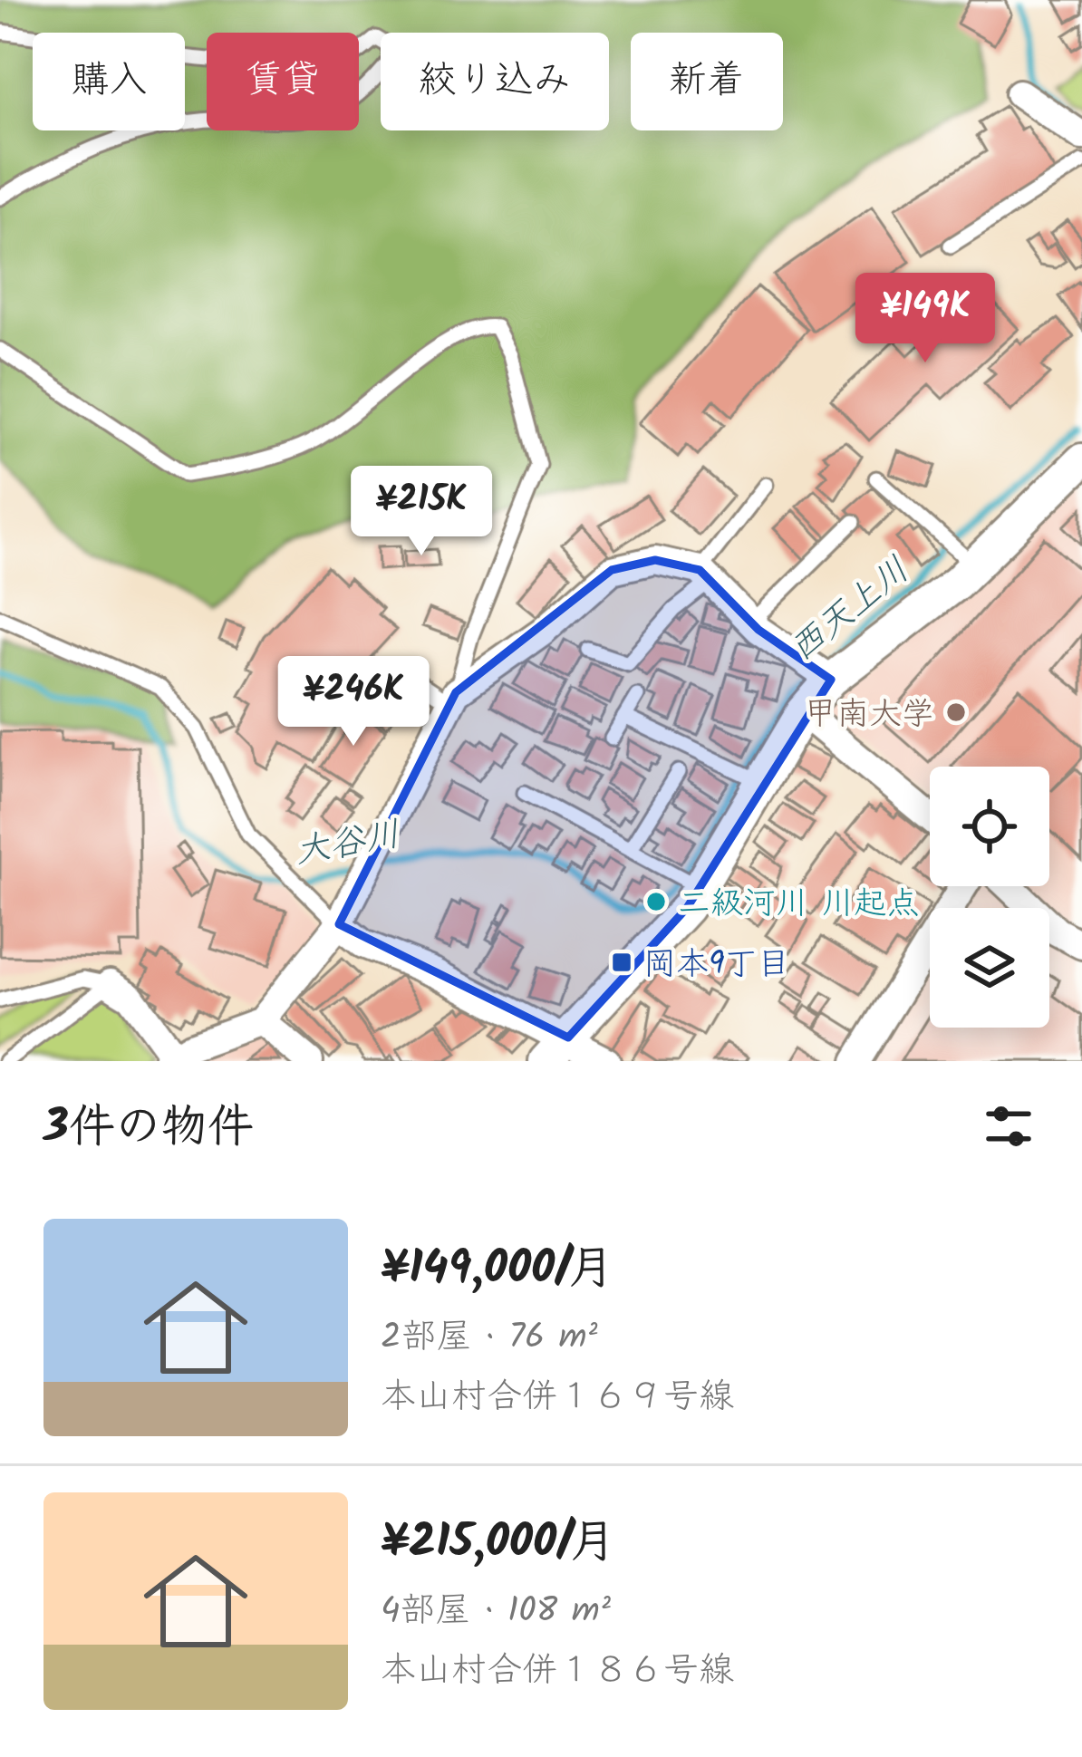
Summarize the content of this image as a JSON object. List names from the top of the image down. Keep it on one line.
{"water":["西天上川","大谷川"],"places":{"other":["甲南大学","二級河川 川起点"],"transit":["岡本9丁目"]},"page":{"chip":["購入","賃貸","絞り込み","新着"],"price":["¥149K","¥215K","¥246K"],"heading":"3件の物件","list":[{"name":"¥149,000/月","note":"2部屋 · 76 m² · 本山村合併１６９号線"},{"name":"¥215,000/月","note":"4部屋 · 108 m² · 本山村合併１８６号線"}]}}
